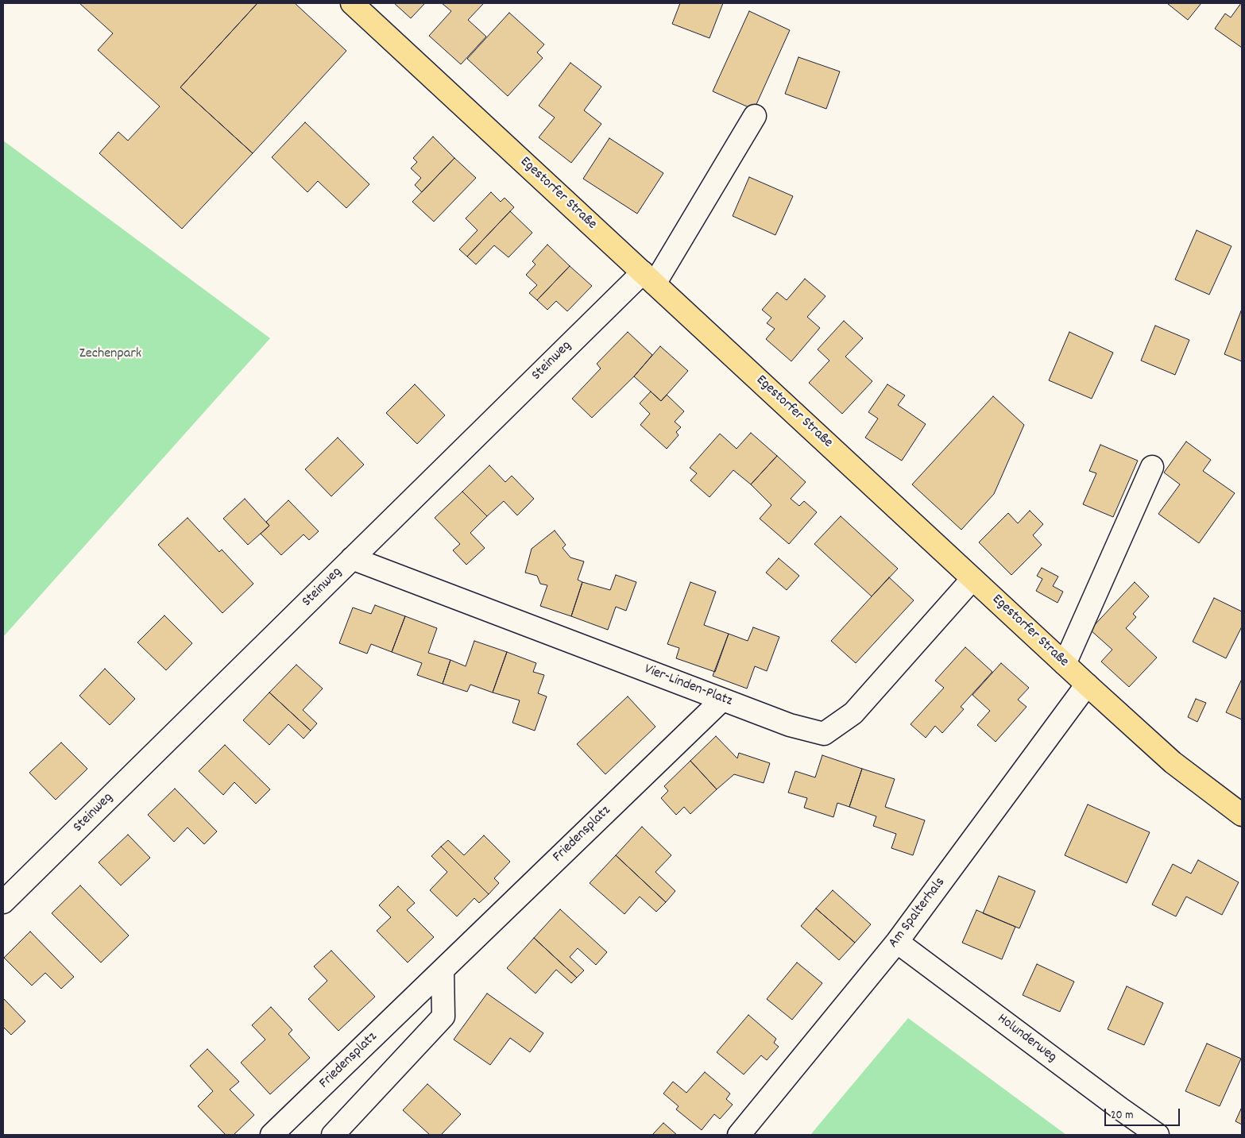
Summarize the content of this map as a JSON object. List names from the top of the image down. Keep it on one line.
{"streets":{"main road":["Egestorfer Straße"],"street":["Steinweg","Vier-Linden-Platz","Friedensplatz","Am Spalterhals","Holunderweg"]},"crossings":[["Egestorfer Straße","Steinweg"],["Egestorfer Straße","Vier-Linden-Platz"],["Egestorfer Straße","Am Spalterhals"],["Steinweg","Vier-Linden-Platz"],["Vier-Linden-Platz","Friedensplatz"],["Am Spalterhals","Holunderweg"]],"parks":["Zechenpark"],"scale_bar":"20 m"}
